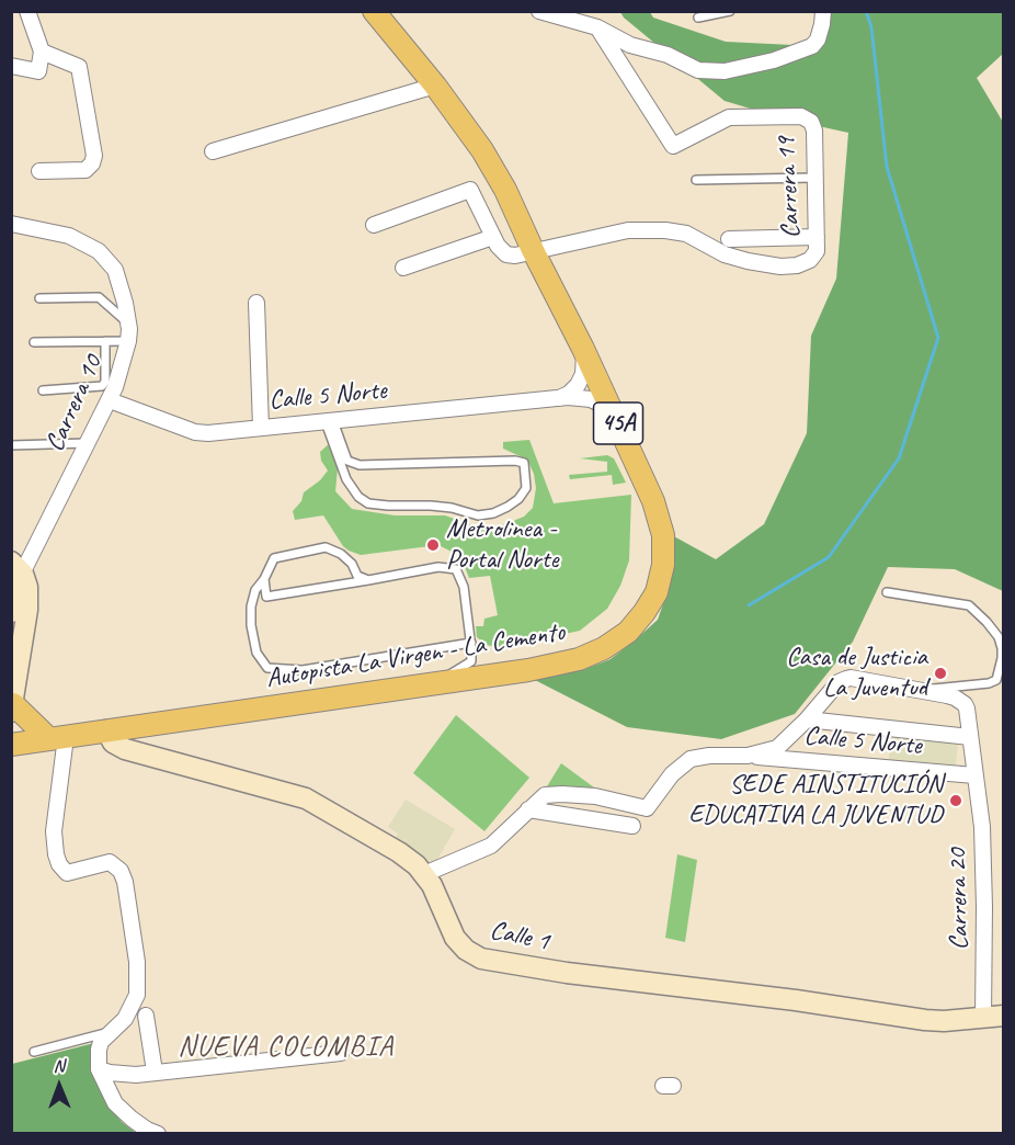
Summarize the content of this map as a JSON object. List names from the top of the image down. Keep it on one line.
{"streets":{"main road":["45A","Autopista La Virgen - La Cemento"],"street":["Carrera 19","Calle 5 Norte","Carrera 10","Carrera 20","Calle 1"]},"crossings":[["Calle 5 Norte","Carrera 10"],["Calle 5 Norte","Autopista La Virgen - La Cemento"],["Calle 5 Norte","Carrera 20"],["Autopista La Virgen - La Cemento","Calle 1"],["Carrera 20","Calle 1"]],"districts":["NUEVA COLOMBIA"],"places":["Metrolinea - Portal Norte","Casa de Justicia La Juventud","SEDE AINSTITUCIÓN EDUCATIVA LA JUVENTUD"],"north":"top"}
